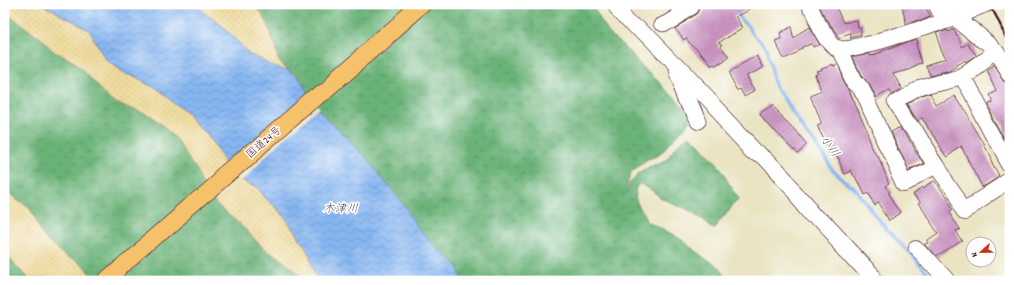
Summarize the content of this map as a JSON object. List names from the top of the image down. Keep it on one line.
{"streets":{"highway":["国道24号"]},"water":["小川","木津川"],"north":"left"}
